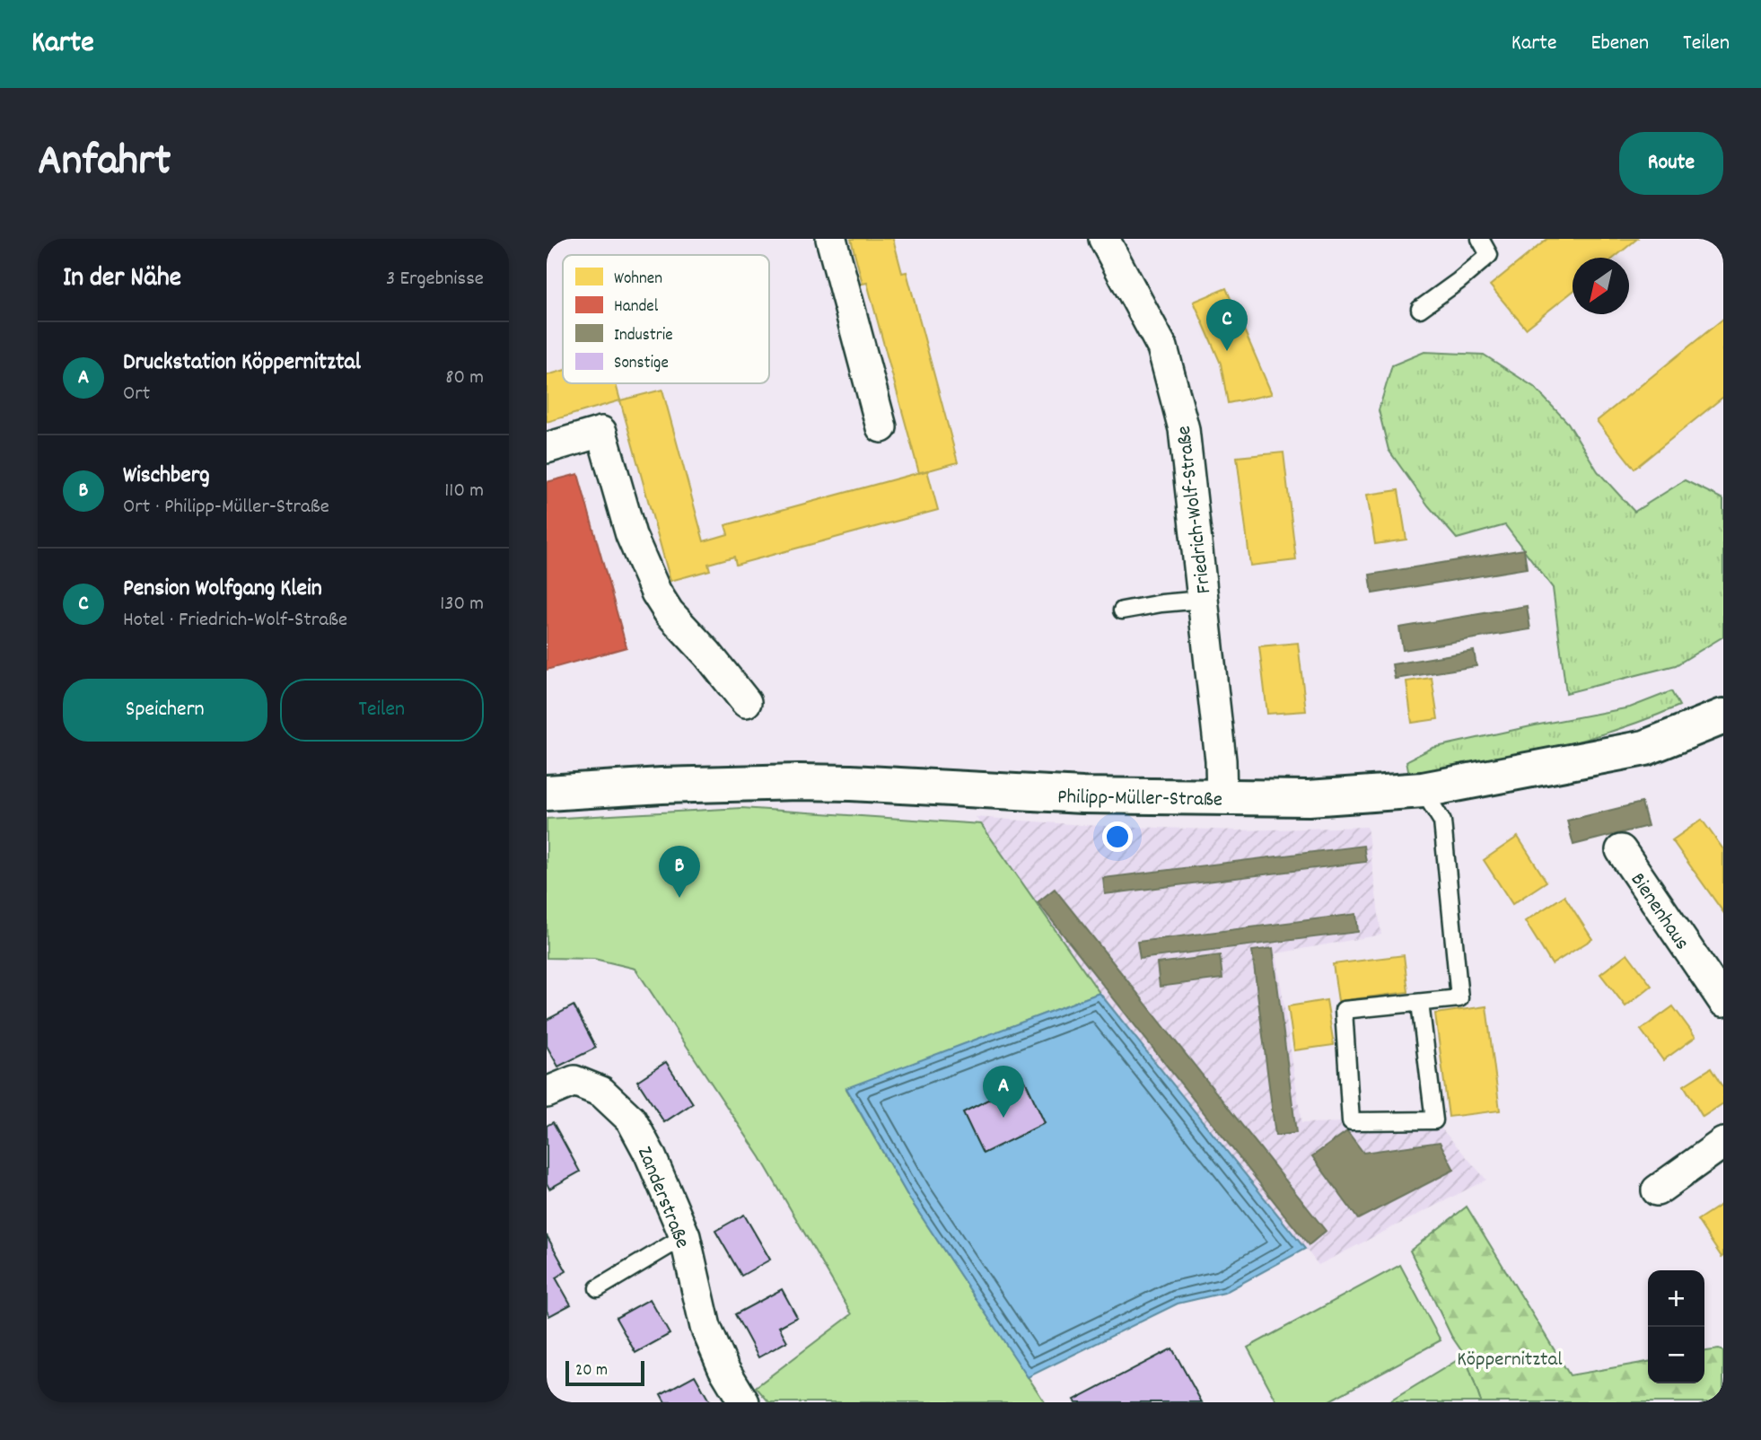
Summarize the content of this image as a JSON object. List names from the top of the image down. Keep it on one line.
{"streets":{"street":["Friedrich-Wolf-Straße","Philipp-Müller-Straße","Bienenhaus","Zanderstraße"]},"crossings":[["Friedrich-Wolf-Straße","Philipp-Müller-Straße"]],"parks":["Köppernitztal"],"legend":["Wohnen","Handel","Industrie","Sonstige"],"scale_bar":"20 m","north":"bottom left","page":{"header":"Karte","nav":["Karte","Ebenen","Teilen"],"title":"Anfahrt","buttons":["Route",["Speichern","Teilen"]],"heading":["In der Nähe","3 Ergebnisse"],"pins":["C","B","A"],"list":[{"mark":"A","name":"Druckstation Köppernitztal","note":"Ort","value":"80 m"},{"mark":"B","name":"Wischberg","note":"Ort · Philipp-Müller-Straße","value":"110 m"},{"mark":"C","name":"Pension Wolfgang Klein","note":"Hotel · Friedrich-Wolf-Straße","value":"130 m"}],"map_buttons":["+","−"],"scale":"20 m"}}
